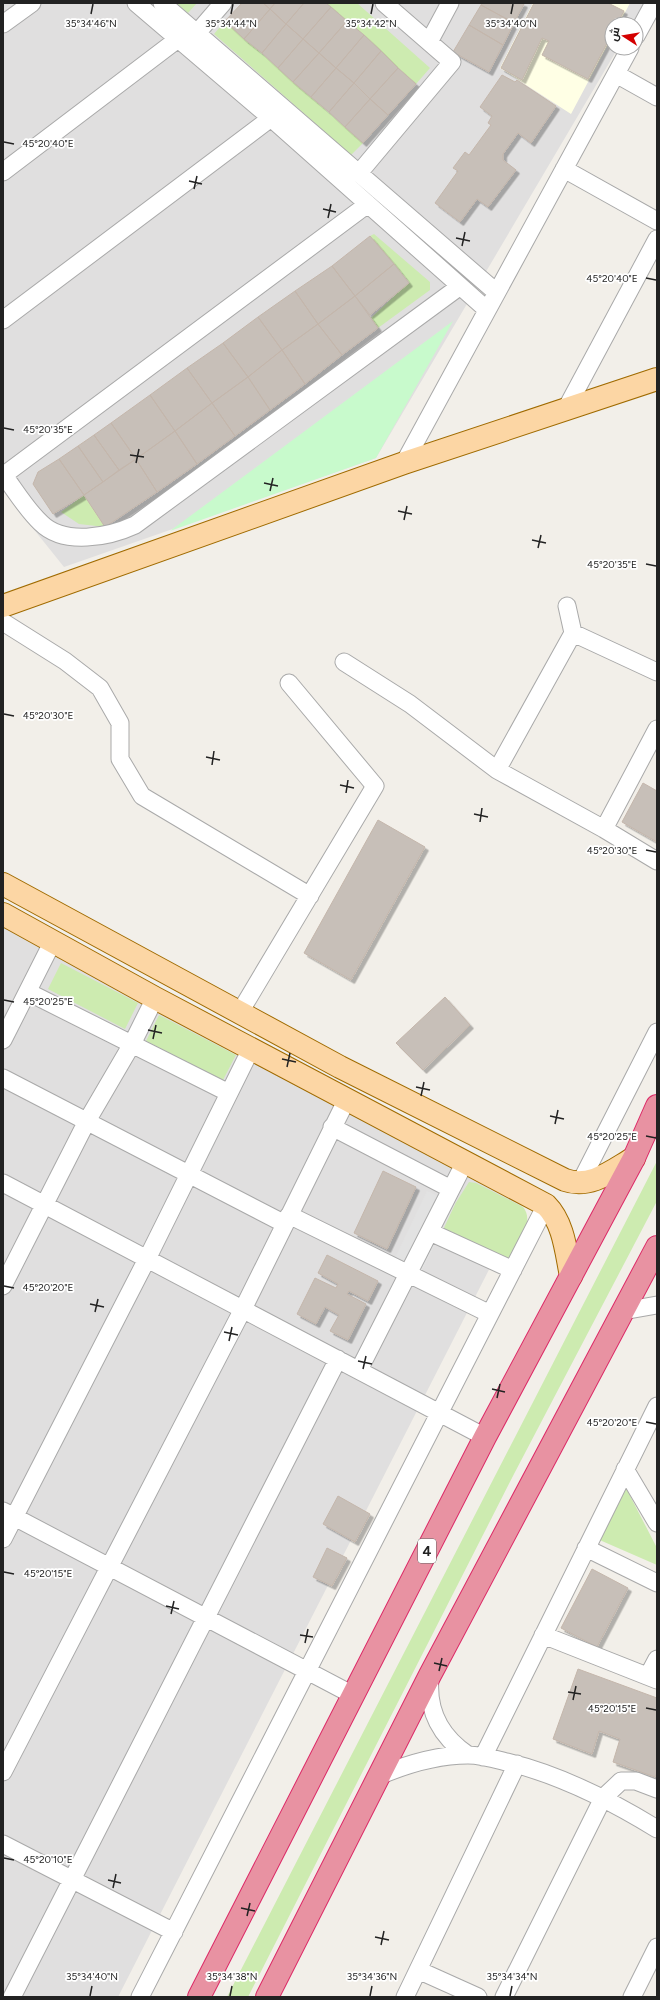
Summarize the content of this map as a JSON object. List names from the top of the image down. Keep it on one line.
{"streets":{"highway":["4"]},"north":"left","coordinates":["35°34'46\"N","35°34'44\"N","35°34'42\"N","35°34'40\"N","45°20'40\"E","45°20'35\"E","45°20'30\"E","45°20'25\"E","45°20'20\"E","45°20'15\"E","45°20'10\"E","35°34'38\"N","35°34'36\"N","35°34'34\"N"]}
